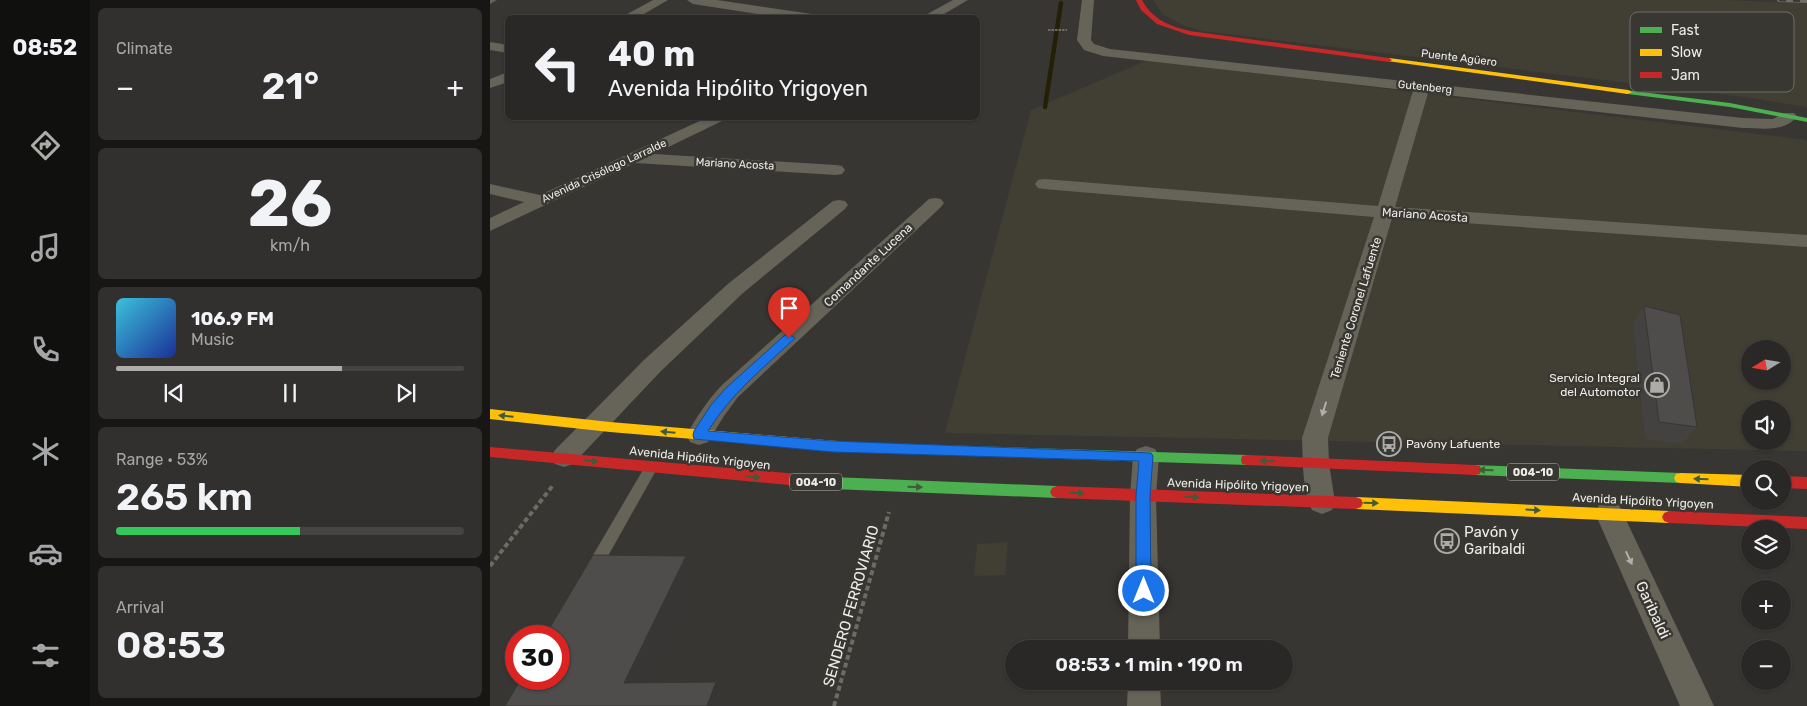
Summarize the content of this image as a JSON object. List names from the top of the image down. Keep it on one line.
{"streets":{"main road":["Puente Agüero","Gutenberg","Avenida Hipólito Yrigoyen","004-10"],"street":["Mariano Acosta","Avenida Crisólogo Larralde","Comandante Lucena","Teniente Coronel Lafuente","Garibaldi"],"path":["SENDERO FERROVIARIO"]},"crossings":[["Puente Agüero","Gutenberg"],["Gutenberg","Teniente Coronel Lafuente"],["Mariano Acosta","Avenida Crisólogo Larralde"],["Mariano Acosta","Teniente Coronel Lafuente"],["Comandante Lucena","Avenida Hipólito Yrigoyen"],["Teniente Coronel Lafuente","Avenida Hipólito Yrigoyen"],["Avenida Hipólito Yrigoyen","Garibaldi"]],"one_way":["Teniente Coronel Lafuente","Garibaldi"],"places":{"shop":["Servicio Integral del Automotor"],"bus stop":["Pavóny Lafuente","Pavón y Garibaldi"]},"legend":["Fast","Slow","Jam"],"north":"left","page":{"tabs":"08:52","tile":["Climate",["26","km/h"],["Range · 53%","265 km"],["Arrival","08:53"]],"turn":["40 m","Avenida Hipólito Yrigoyen"],"heat":["−","21°","+"],"song":["106.9 FM","Music"],"map_buttons":["+","−"],"limit":"30","trip":"08:53 · 1 min · 190 m"}}
